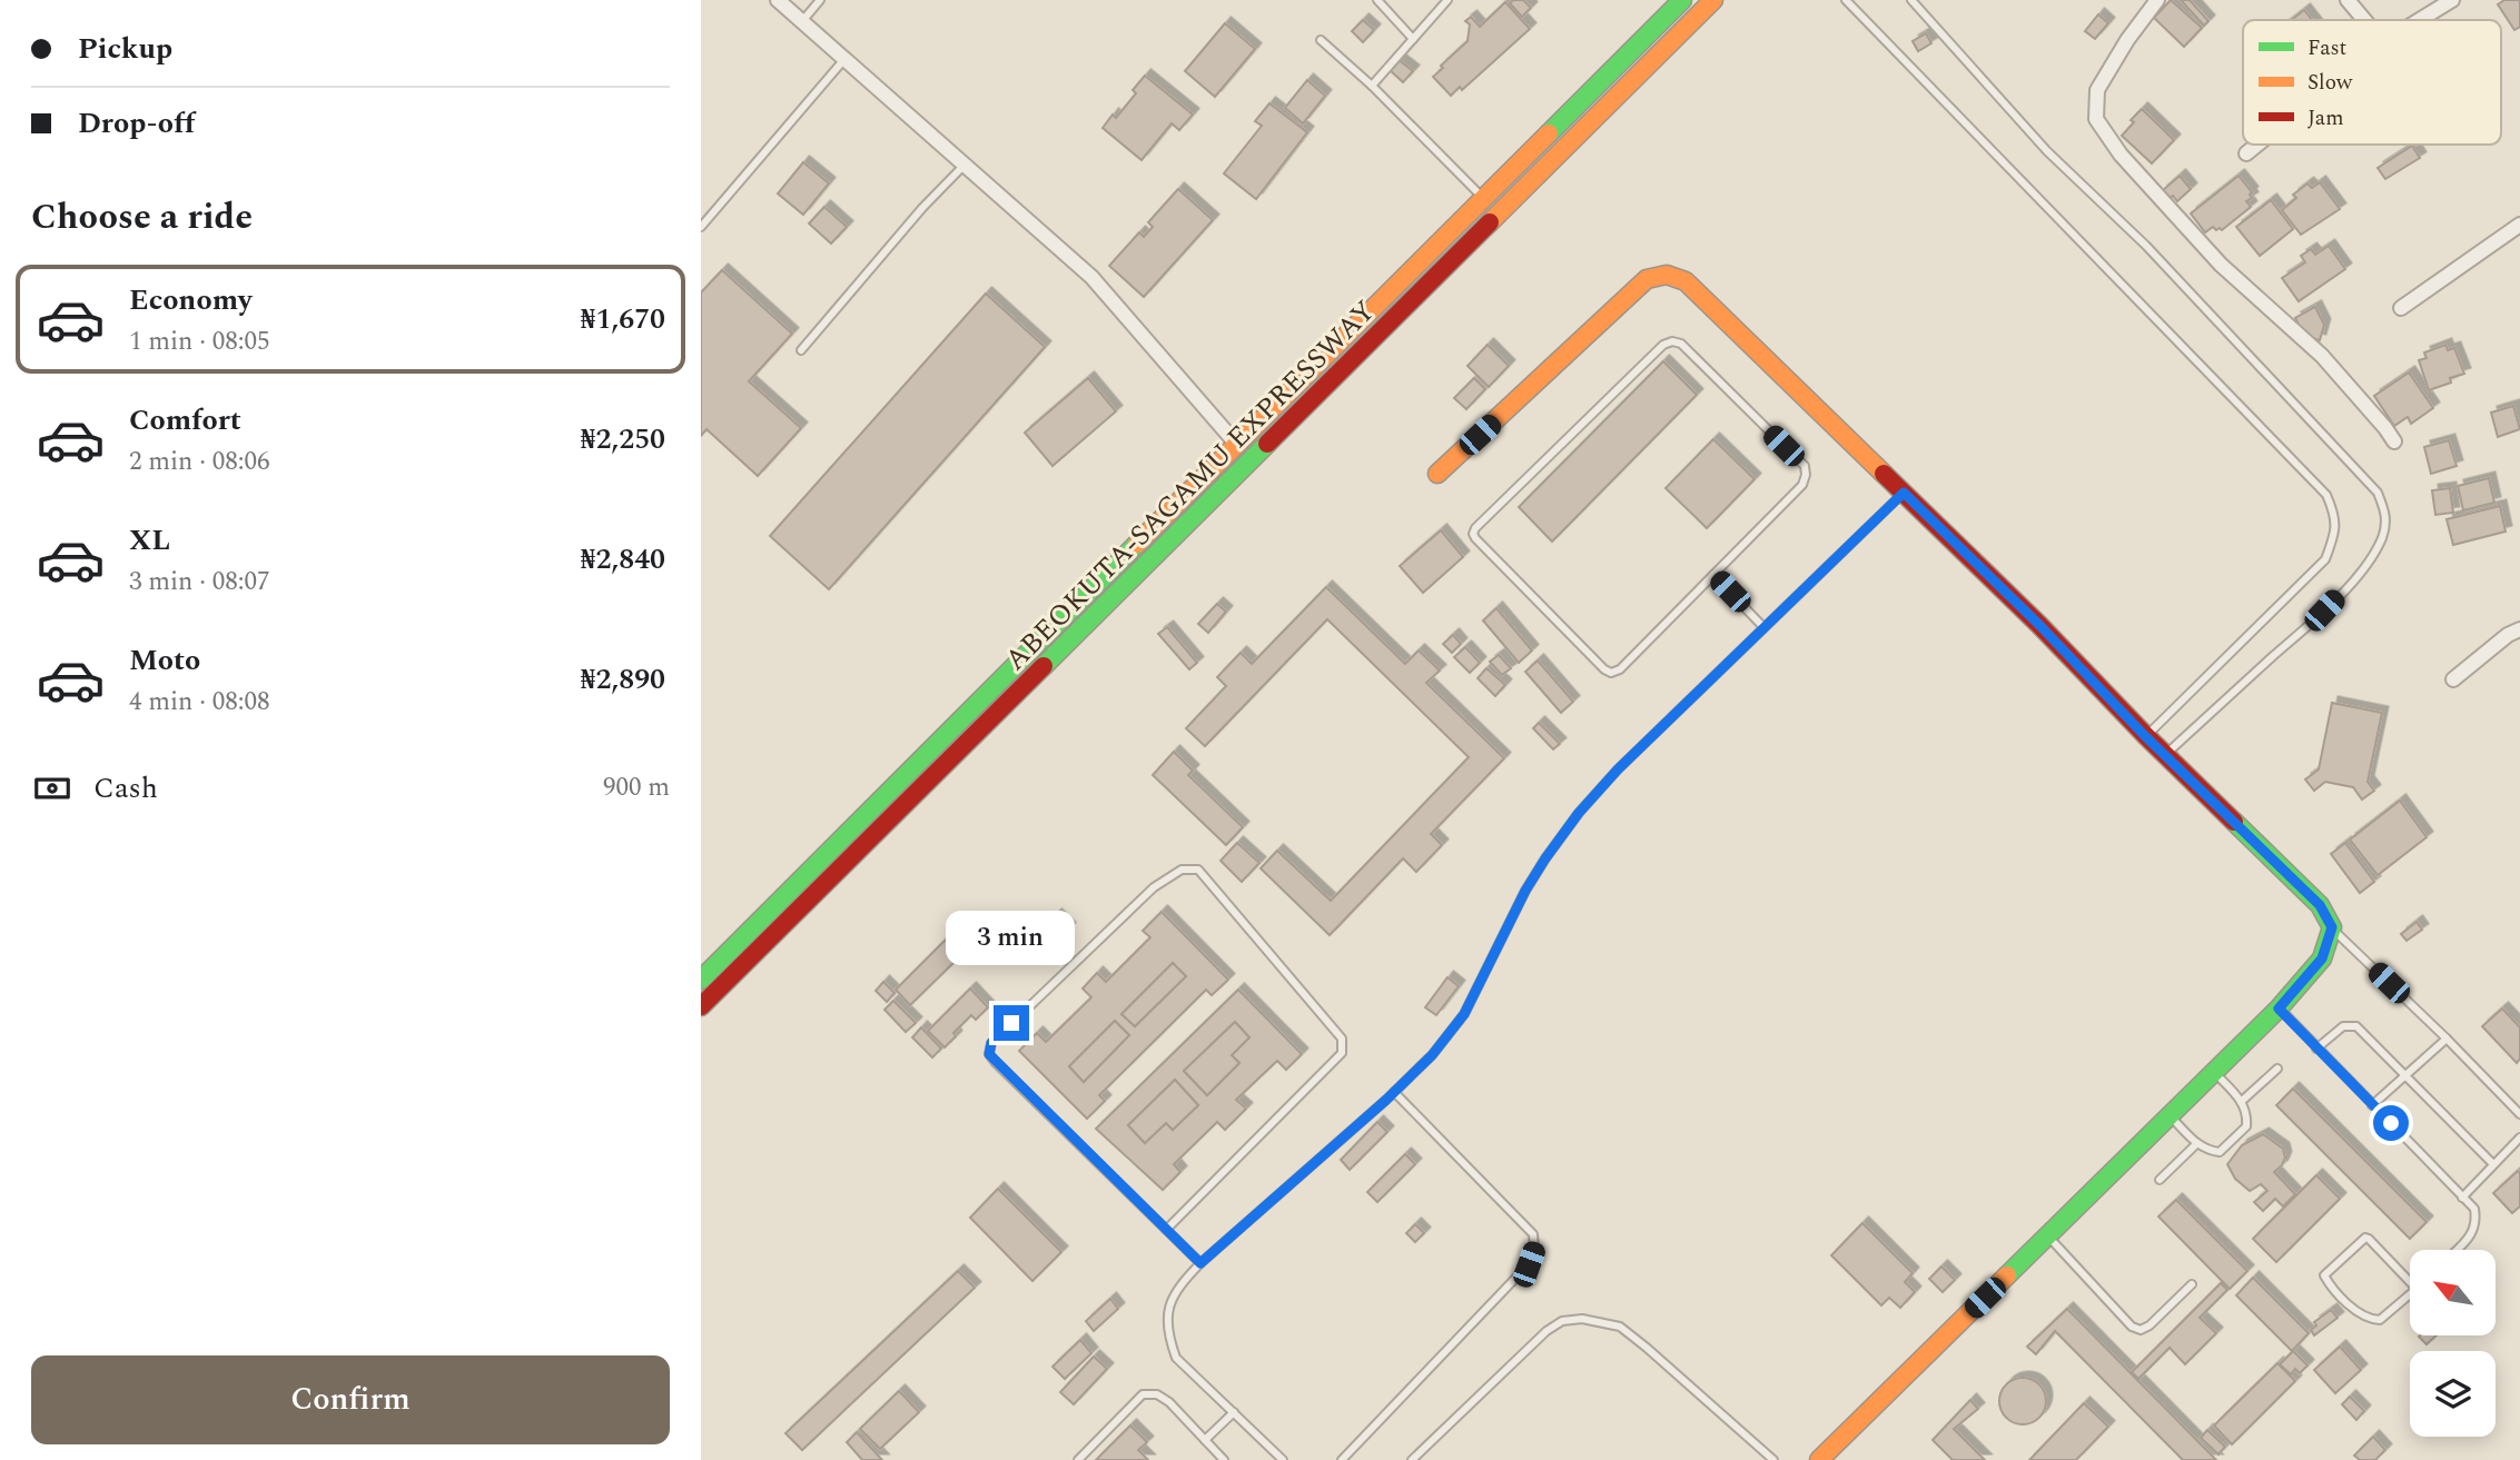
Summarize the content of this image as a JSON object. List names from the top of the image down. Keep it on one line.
{"streets":{"main road":["ABEOKUTA-SAGAMU EXPRESSWAY"]},"legend":["Fast","Slow","Jam"],"north":"top left","page":{"banner":["Pickup","Drop-off"],"heading":"Choose a ride","list":[{"name":"Economy","note":"1 min · 08:05","value":"₦1,670"},{"name":"Comfort","note":"2 min · 08:06","value":"₦2,250"},{"name":"XL","note":"3 min · 08:07","value":"₦2,840"},{"name":"Moto","note":"4 min · 08:08","value":"₦2,890"}],"pay":["Cash","900 m"],"bubble":"3 min","buttons":"Confirm"}}
